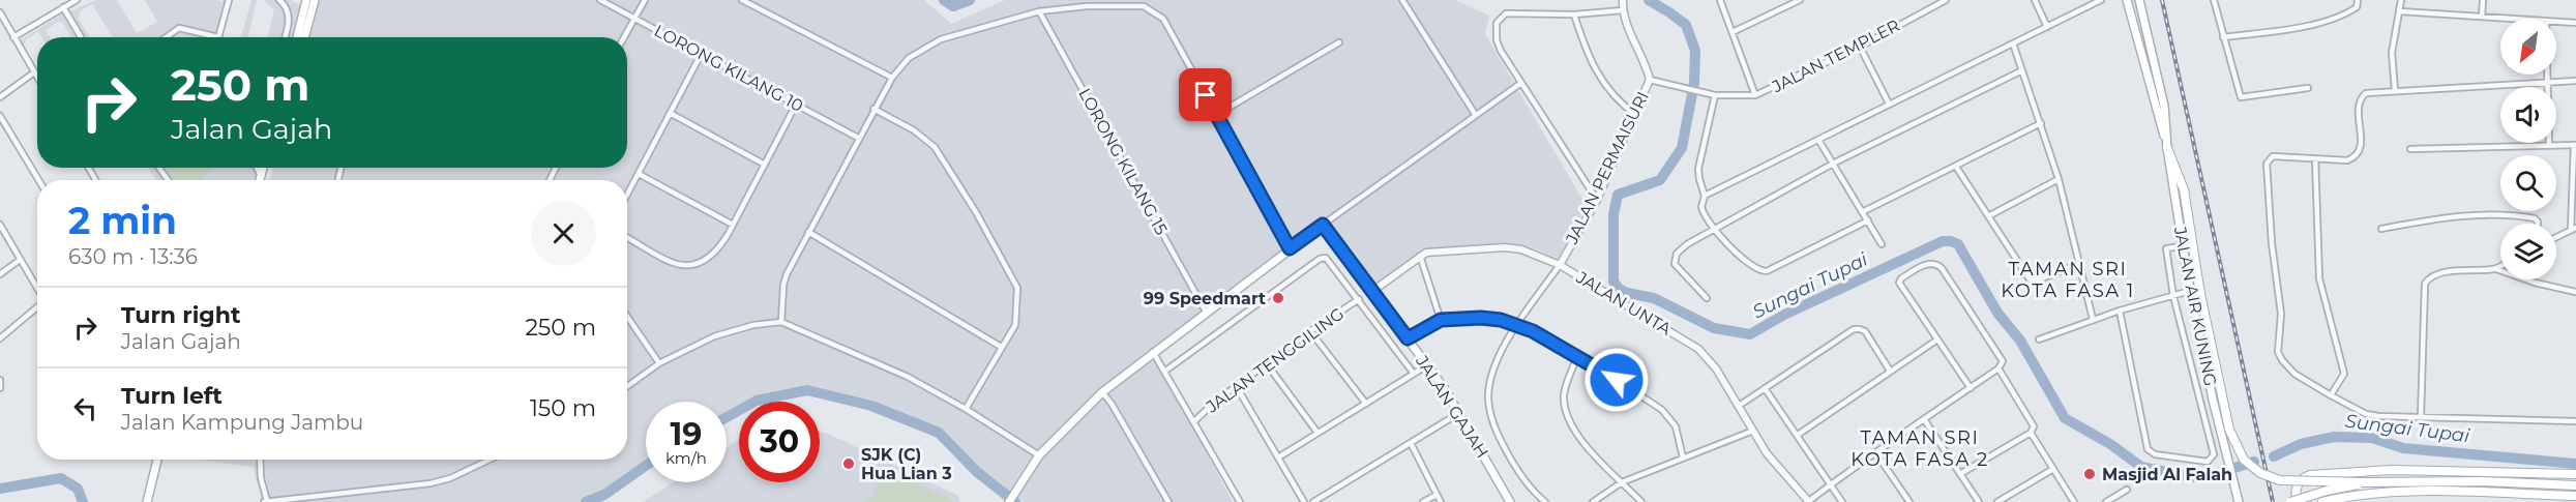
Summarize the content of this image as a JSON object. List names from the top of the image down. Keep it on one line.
{"streets":{"main road":["JALAN AIR KUNING","JALAN GAJAH"],"street":["JALAN TEMPLER","LORONG KILANG 10","LORONG KILANG 15","JALAN PERMAISURI","JALAN UNTA","JALAN TENGGILING"]},"crossings":[["JALAN TEMPLER","JALAN PERMAISURI"],["JALAN PERMAISURI","JALAN UNTA"],["JALAN UNTA","JALAN GAJAH"],["JALAN TENGGILING","JALAN GAJAH"]],"districts":["TAMAN SRI KOTA FASA 1","TAMAN SRI KOTA FASA 2"],"water":["Sungai Tupai"],"places":["99 Speedmart","SJK (C) Hua Lian 3","Masjid Al Falah"],"north":"bottom left","page":{"turn":["250 m","Jalan Gajah"],"heading":["2 min","630 m · 13:36"],"list":[{"name":"Turn right","note":"Jalan Gajah","value":"250 m"},{"name":"Turn left","note":"Jalan Kampung Jambu","value":"150 m"}],"speed":"19 km/h","limit":"30"}}
